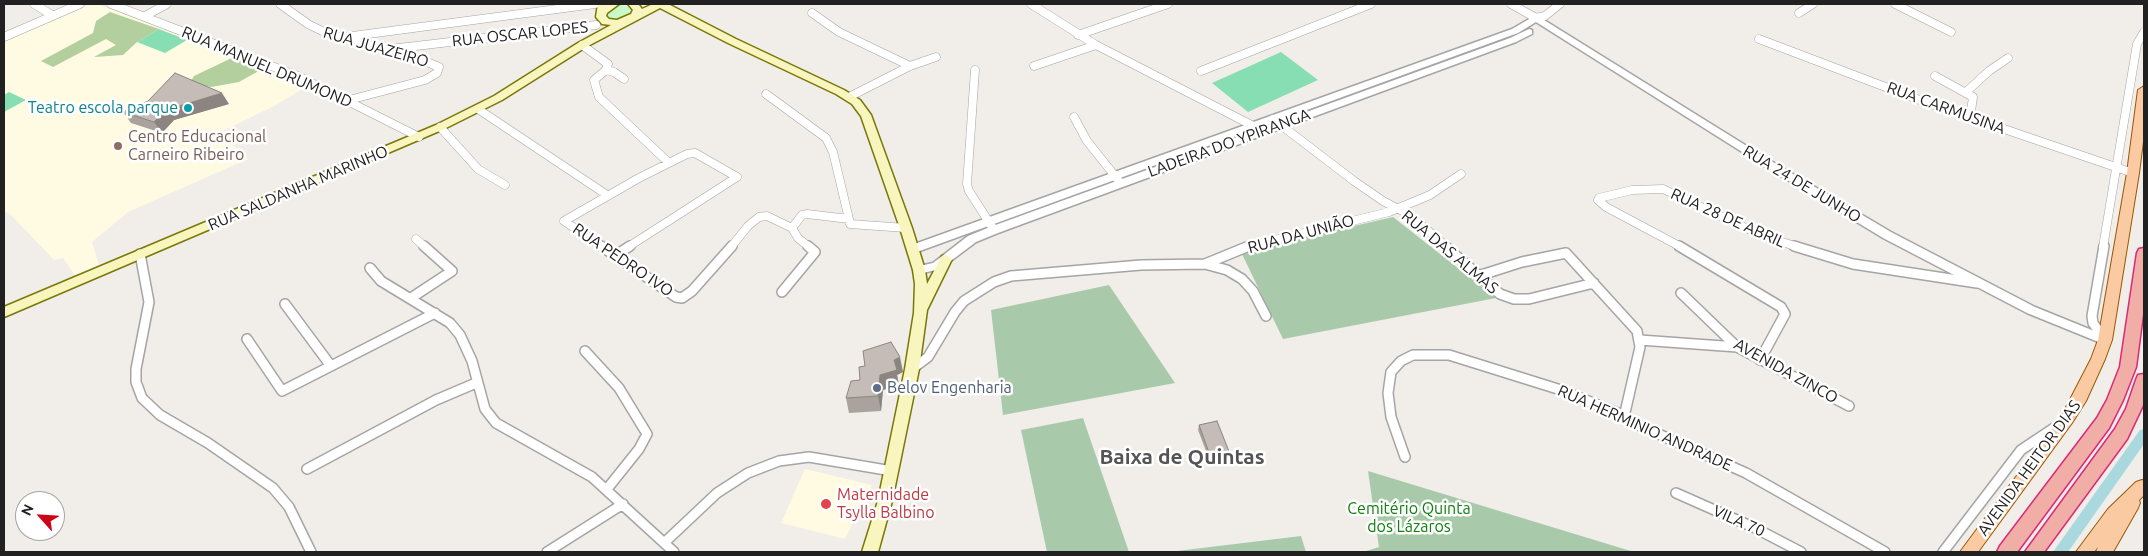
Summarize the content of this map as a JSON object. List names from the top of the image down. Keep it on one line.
{"streets":{"main road":["RUA SALDANHA MARINHO","AVENIDA HEITOR DIAS"],"street":["RUA OSCAR LOPES","RUA JUAZEIRO","RUA MANUEL DRUMOND","RUA CARMUSINA","LADEIRA DO YPIRANGA","RUA 24 DE JUNHO","RUA 28 DE ABRIL","RUA DA UNIÃO","RUA DAS ALMAS","RUA PEDRO IVO","AVENIDA ZINCO","RUA HERMINIO ANDRADE","VILA 70"]},"crossings":[["RUA OSCAR LOPES","RUA JUAZEIRO"],["RUA OSCAR LOPES","RUA SALDANHA MARINHO"],["RUA JUAZEIRO","RUA MANUEL DRUMOND"],["RUA MANUEL DRUMOND","RUA SALDANHA MARINHO"],["RUA CARMUSINA","AVENIDA HEITOR DIAS"],["LADEIRA DO YPIRANGA","RUA 24 DE JUNHO"],["LADEIRA DO YPIRANGA","RUA DAS ALMAS"],["RUA 24 DE JUNHO","RUA 28 DE ABRIL"],["RUA 24 DE JUNHO","AVENIDA HEITOR DIAS"],["RUA 28 DE ABRIL","AVENIDA ZINCO"],["RUA DA UNIÃO","RUA DAS ALMAS"]],"districts":["Baixa de Quintas"],"parks":["Cemitério Quinta dos Lázaros"],"places":["Teatro escola parque","Centro Educacional Carneiro Ribeiro","Belov Engenharia","Maternidade Tsylla Balbino"],"north":"top left"}
